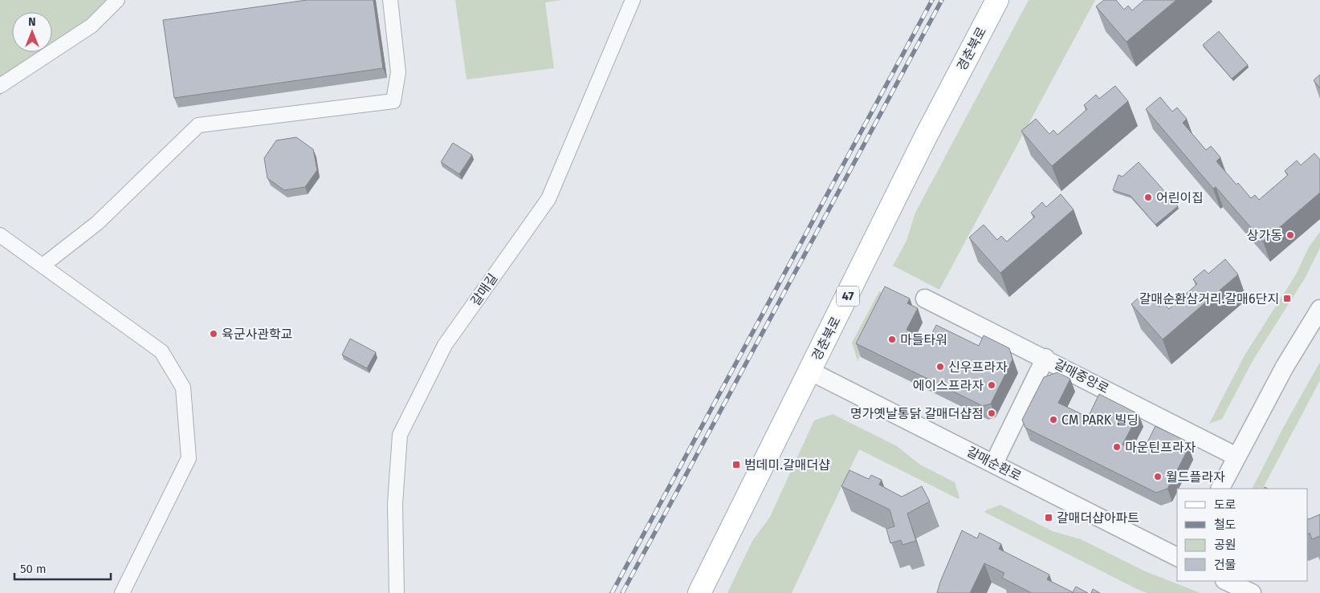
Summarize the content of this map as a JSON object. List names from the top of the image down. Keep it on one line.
{"streets":{"main road":["경춘북로","47"],"street":["갈매길","갈매중앙로","갈매순환로"]},"crossings":[["경춘북로","갈매순환로"]],"places":{"other":["어린이집","상가동","육군사관학교","마들타워","신우프라자","에이스프라자","명가옛날통닭 갈매더샵점","CM PARK 빌딩","마운틴프라자","월드플라자"],"transit":["갈매순환삼거리.갈매6단지","범데미.갈매더샵","갈매더샵아파트"]},"legend":["도로","철도","공원","건물"],"scale_bar":"50 m","north":"top"}
